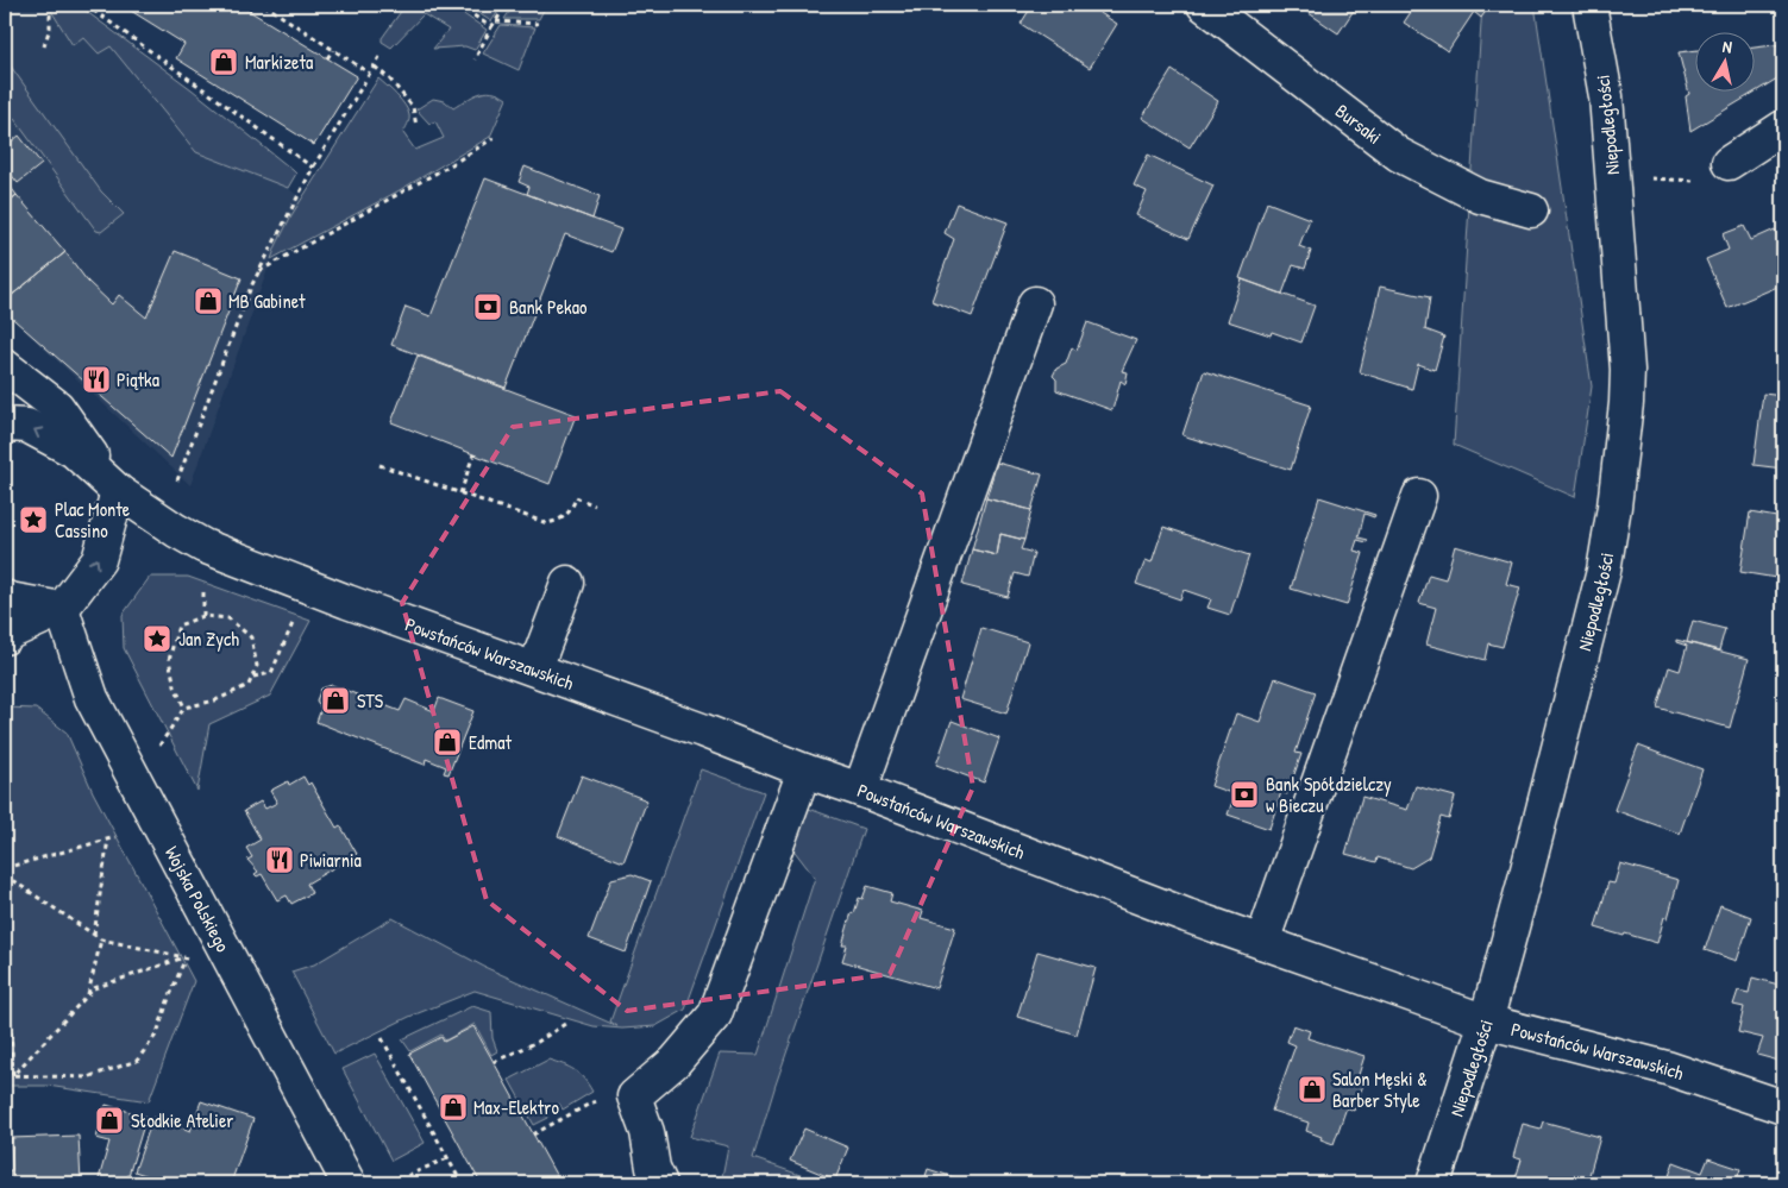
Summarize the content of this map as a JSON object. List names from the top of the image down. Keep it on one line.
{"streets":{"street":["Bursaki","Niepodległości","Powstańców Warszawskich","Wojska Polskiego"]},"crossings":[["Niepodległości","Powstańców Warszawskich"]],"places":{"shop":["Markizeta","MB Gabinet","STS","Edmat","Salon Męski & Barber Style","Max-Elektro","Słodkie Atelier"],"bank":["Bank Pekao","Bank Spółdzielczy w Bieczu"],"restaurant":["Piątka","Piwiarnia"],"place":["Plac Monte Cassino","Jan Zych"]},"north":"top"}
